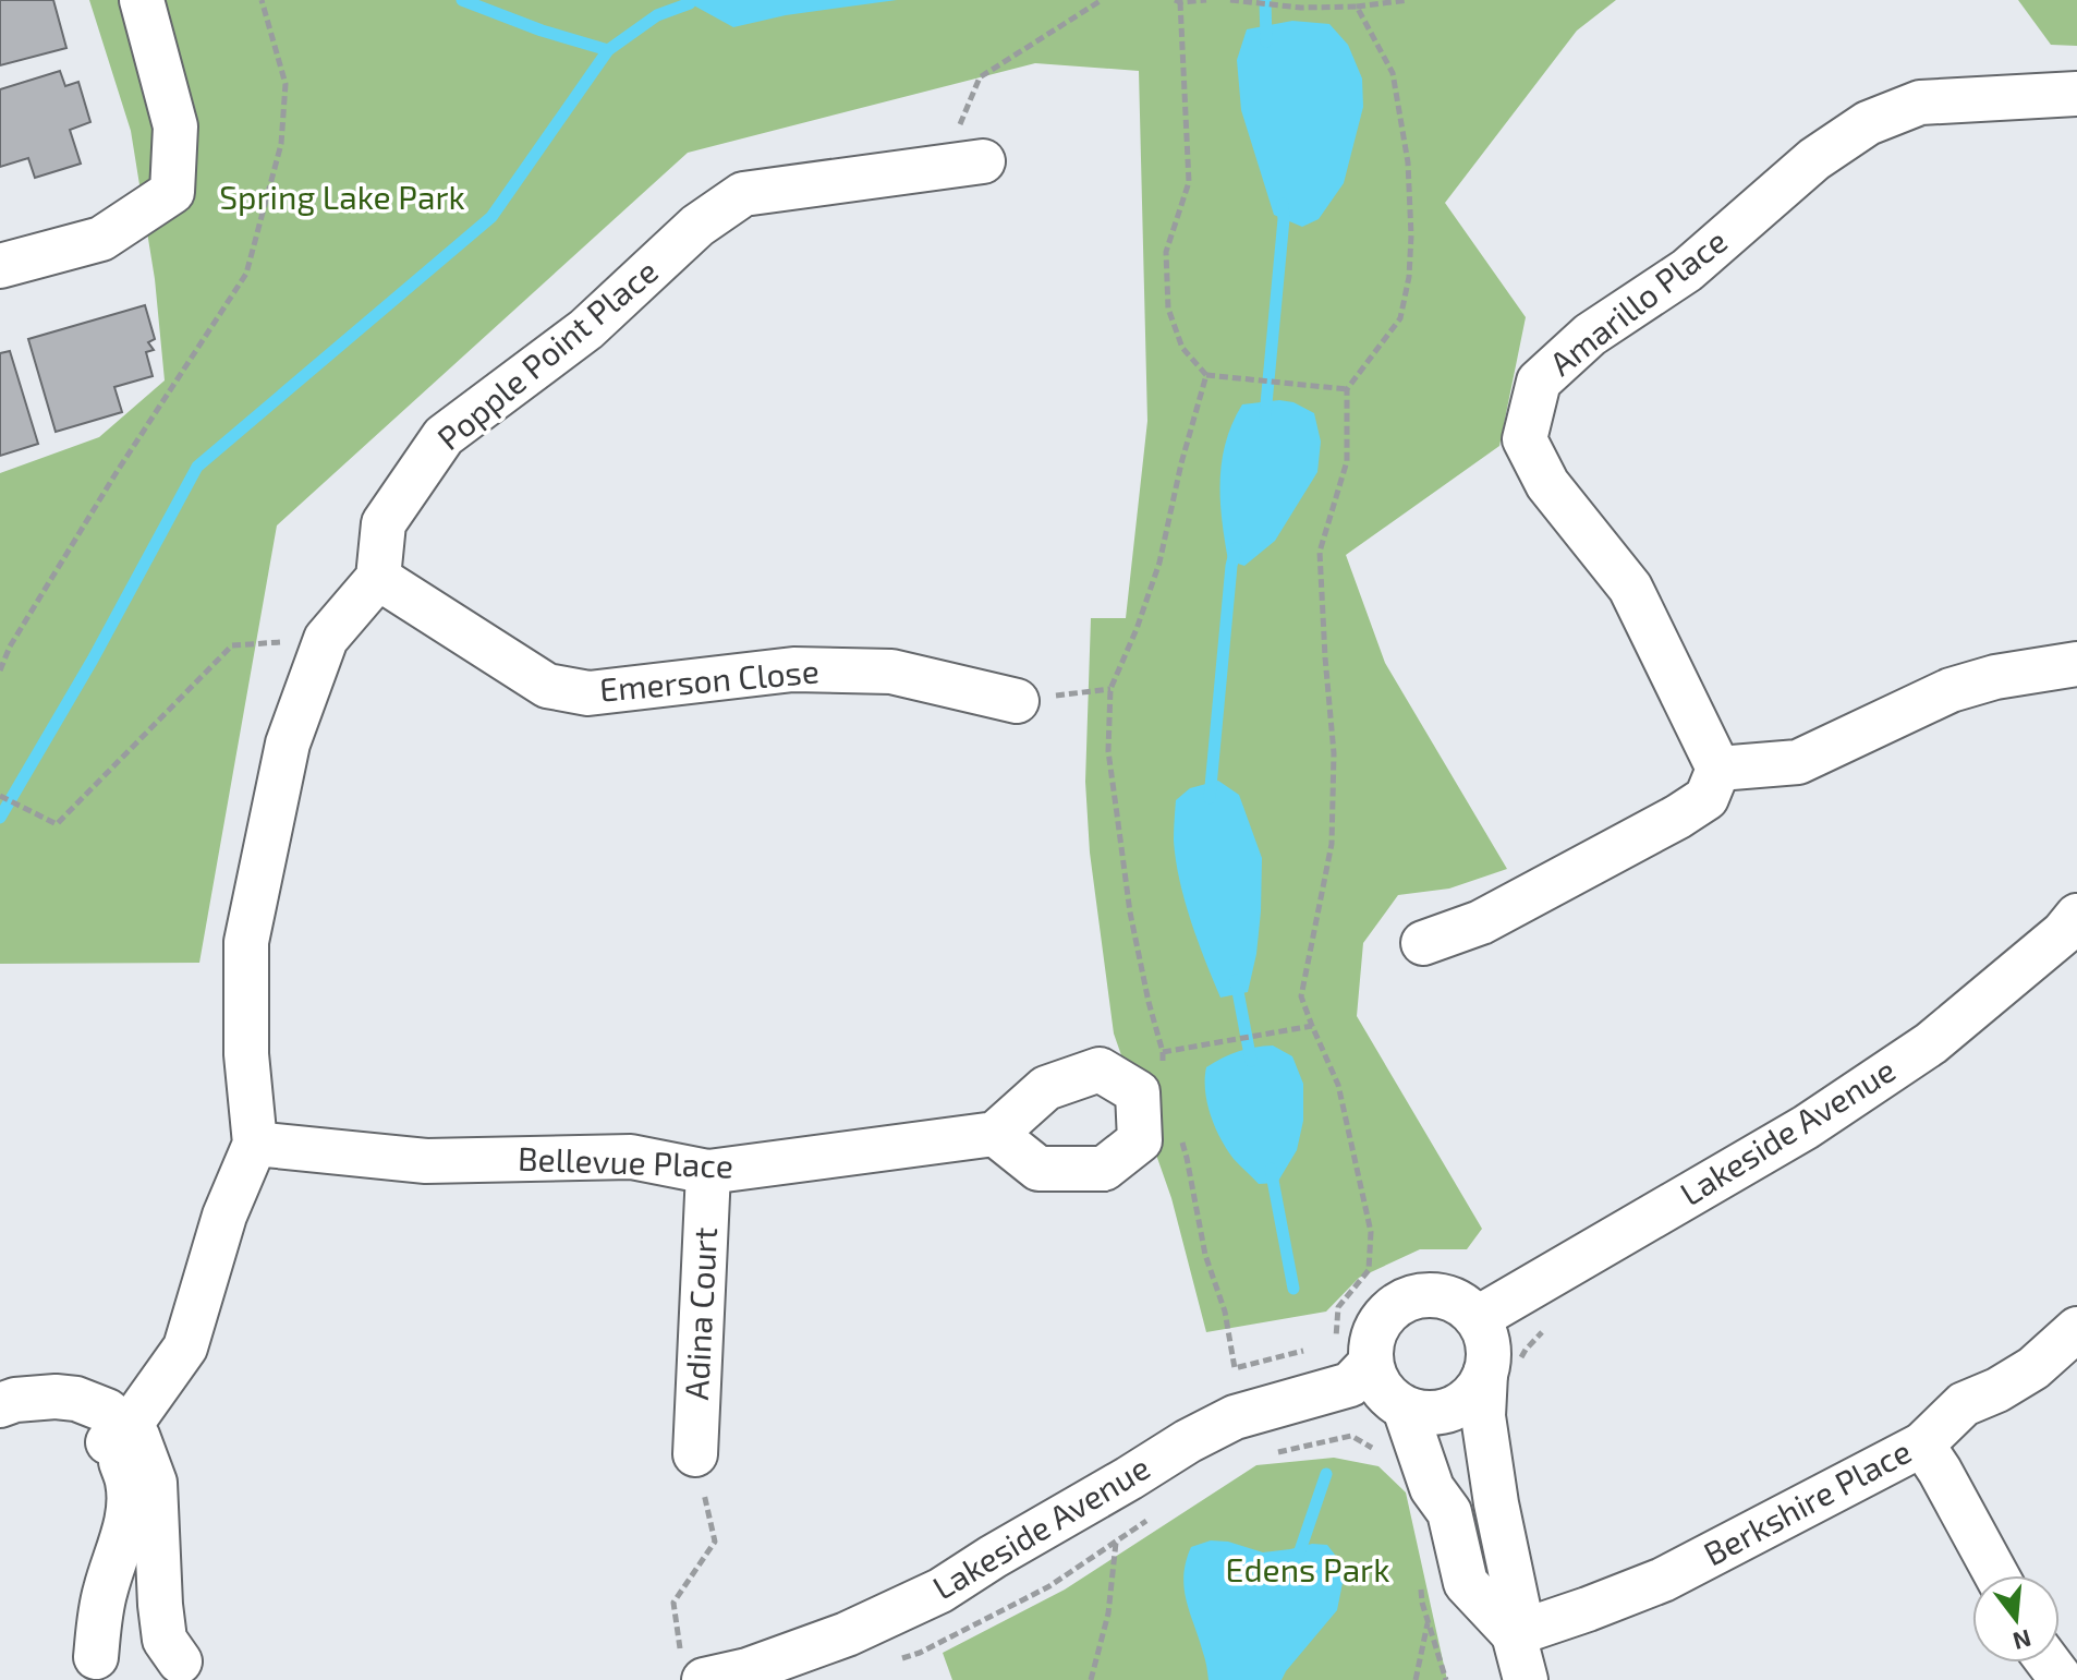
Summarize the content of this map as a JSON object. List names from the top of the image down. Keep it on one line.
{"streets":{"street":["Amarillo Place","Popple Point Place","Emerson Close","Lakeside Avenue","Bellevue Place","Adina Court","Berkshire Place"]},"crossings":[["Popple Point Place","Emerson Close"],["Bellevue Place","Adina Court"]],"parks":["Spring Lake Park","Edens Park"],"north":"bottom"}
